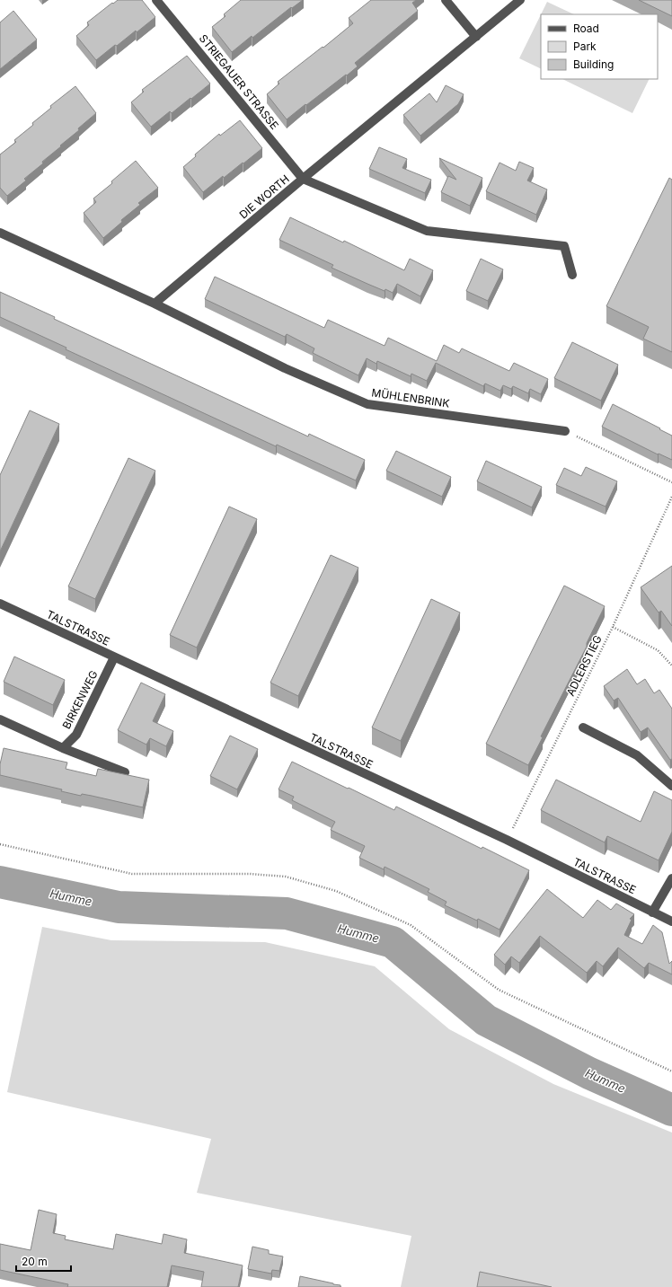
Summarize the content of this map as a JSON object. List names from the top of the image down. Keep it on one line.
{"streets":{"street":["STRIEGAUER STRASSE","DIE WORTH","MÜHLENBRINK","TALSTRASSE","BIRKENWEG"],"path":["ADLERSTIEG"]},"crossings":[["STRIEGAUER STRASSE","DIE WORTH"],["DIE WORTH","MÜHLENBRINK"],["TALSTRASSE","ADLERSTIEG"],["TALSTRASSE","BIRKENWEG"]],"water":["Humme"],"legend":["Road","Park","Building"],"scale_bar":"20 m"}
